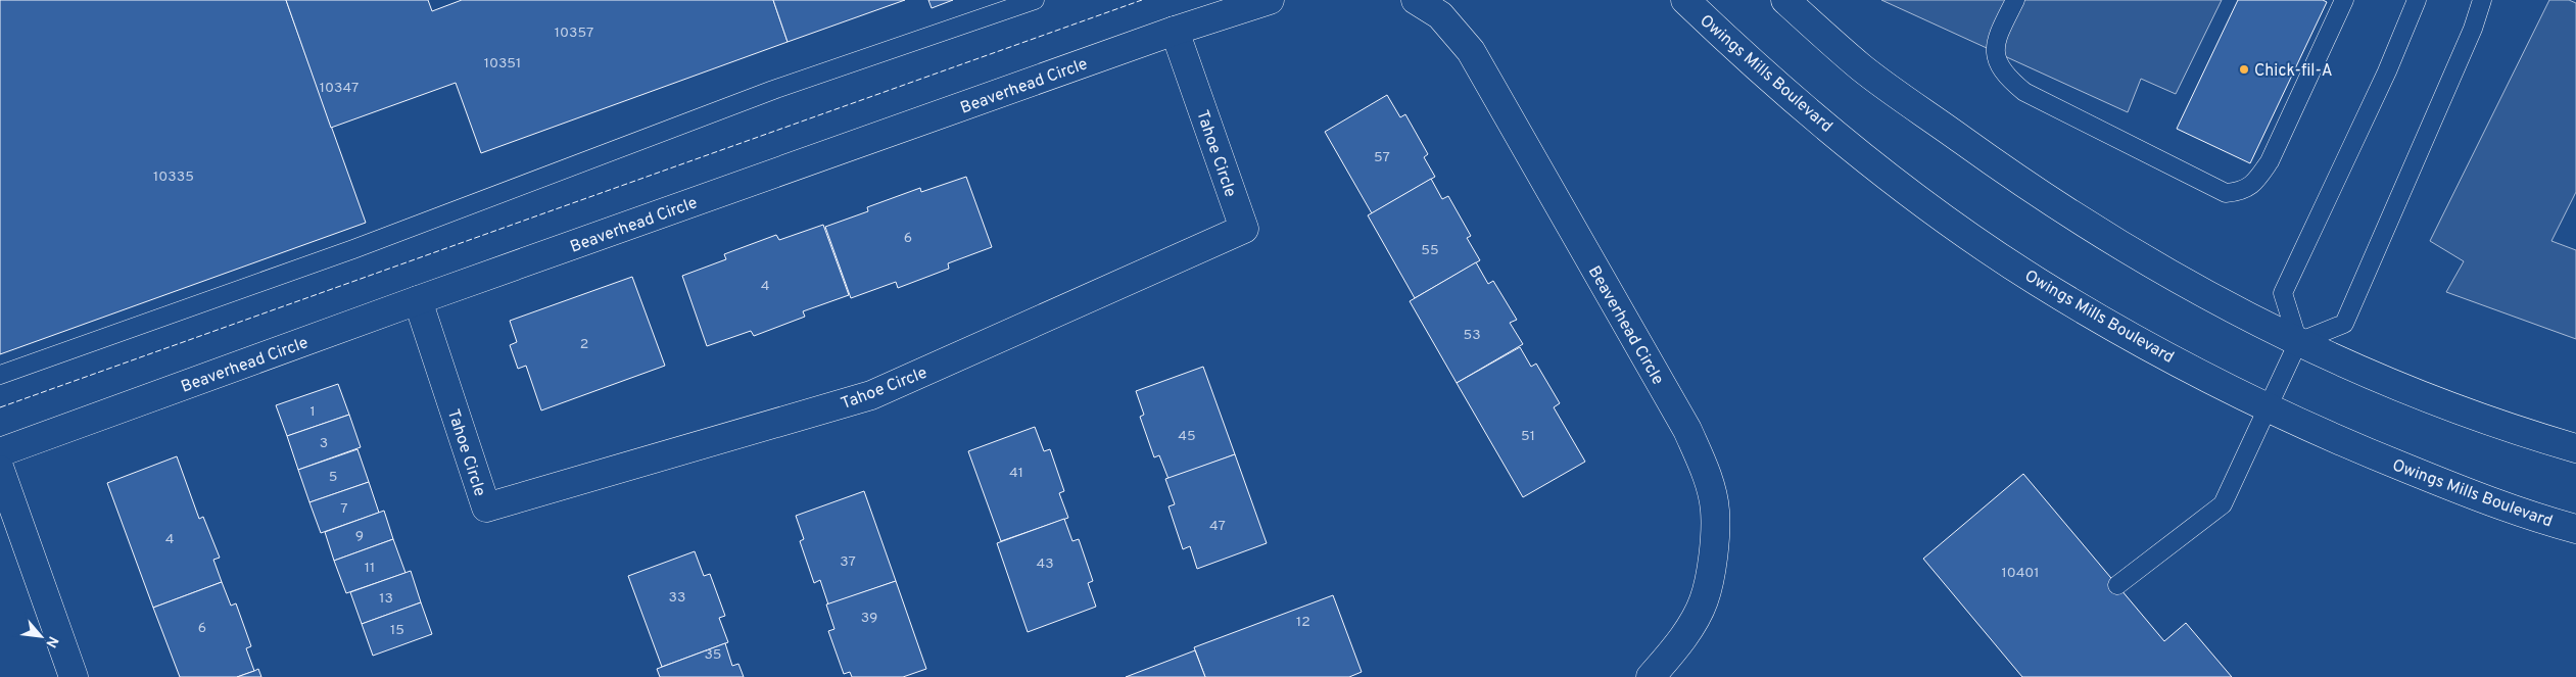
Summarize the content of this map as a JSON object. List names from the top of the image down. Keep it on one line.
{"streets":{"street":["Owings Mills Boulevard","Beaverhead Circle","Tahoe Circle"]},"crossings":[["Beaverhead Circle","Tahoe Circle"]],"places":["Chick-fil-A"],"house_numbers":["10357","10351","10347","57","10335","6","55","4","53","2","1","45","51","3","41","5","7","47","9","4","37","43","11","10401","33","13","39","12","6","15","35"],"north":"bottom right"}
